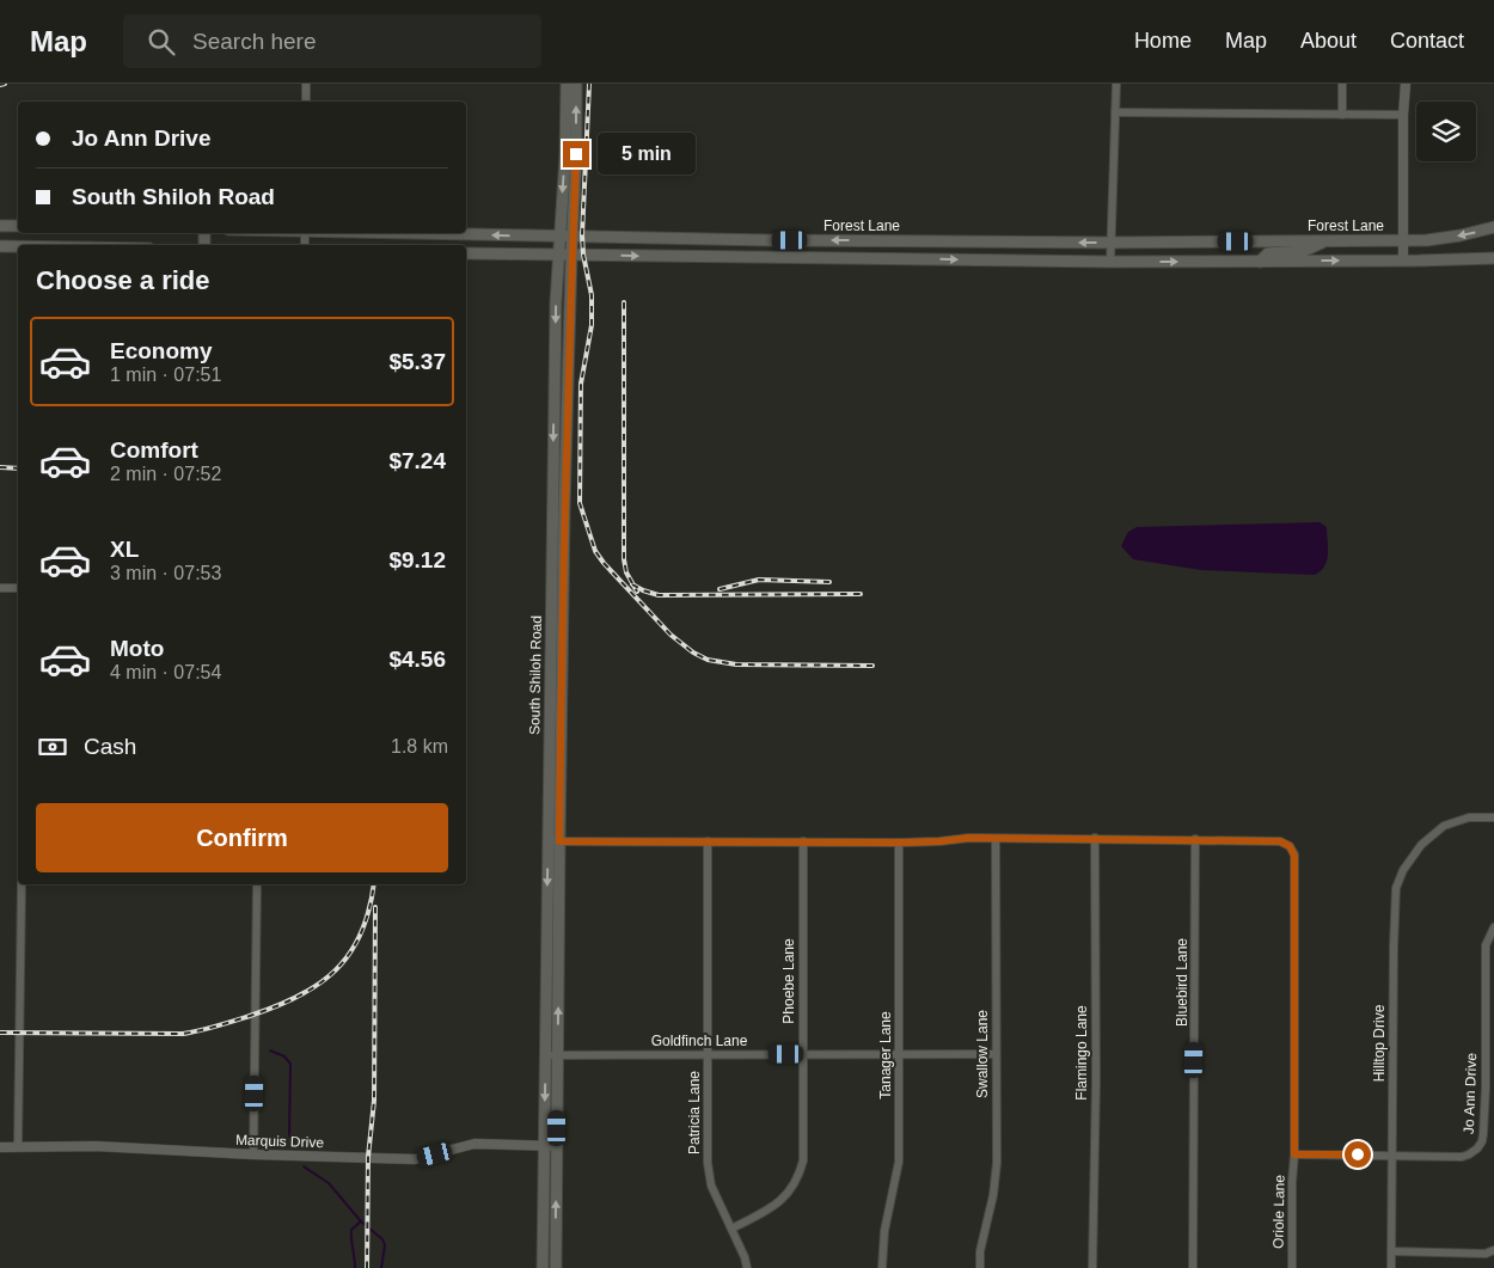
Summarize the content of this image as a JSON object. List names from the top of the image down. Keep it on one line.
{"streets":{"main road":["Forest Lane","South Shiloh Road"],"street":["Phoebe Lane","Bluebird Lane","Goldfinch Lane","Hilltop Drive","Flamingo Lane","Swallow Lane","Tanager Lane","Jo Ann Drive","Patricia Lane","Marquis Drive","Oriole Lane"]},"crossings":[["Forest Lane","South Shiloh Road"],["South Shiloh Road","Goldfinch Lane"],["South Shiloh Road","Marquis Drive"],["Phoebe Lane","Goldfinch Lane"],["Phoebe Lane","Patricia Lane"],["Bluebird Lane","Oriole Lane"],["Goldfinch Lane","Swallow Lane"],["Goldfinch Lane","Tanager Lane"],["Goldfinch Lane","Patricia Lane"],["Hilltop Drive","Jo Ann Drive"],["Jo Ann Drive","Oriole Lane"]],"page":{"header":"Map","search":"Search here","nav":["Home","Map","About","Contact"],"banner":["Jo Ann Drive","South Shiloh Road"],"bubble":"5 min","heading":"Choose a ride","list":[{"name":"Economy","note":"1 min · 07:51","value":"$5.37"},{"name":"Comfort","note":"2 min · 07:52","value":"$7.24"},{"name":"XL","note":"3 min · 07:53","value":"$9.12"},{"name":"Moto","note":"4 min · 07:54","value":"$4.56"}],"pay":["Cash","1.8 km"],"buttons":"Confirm"}}
